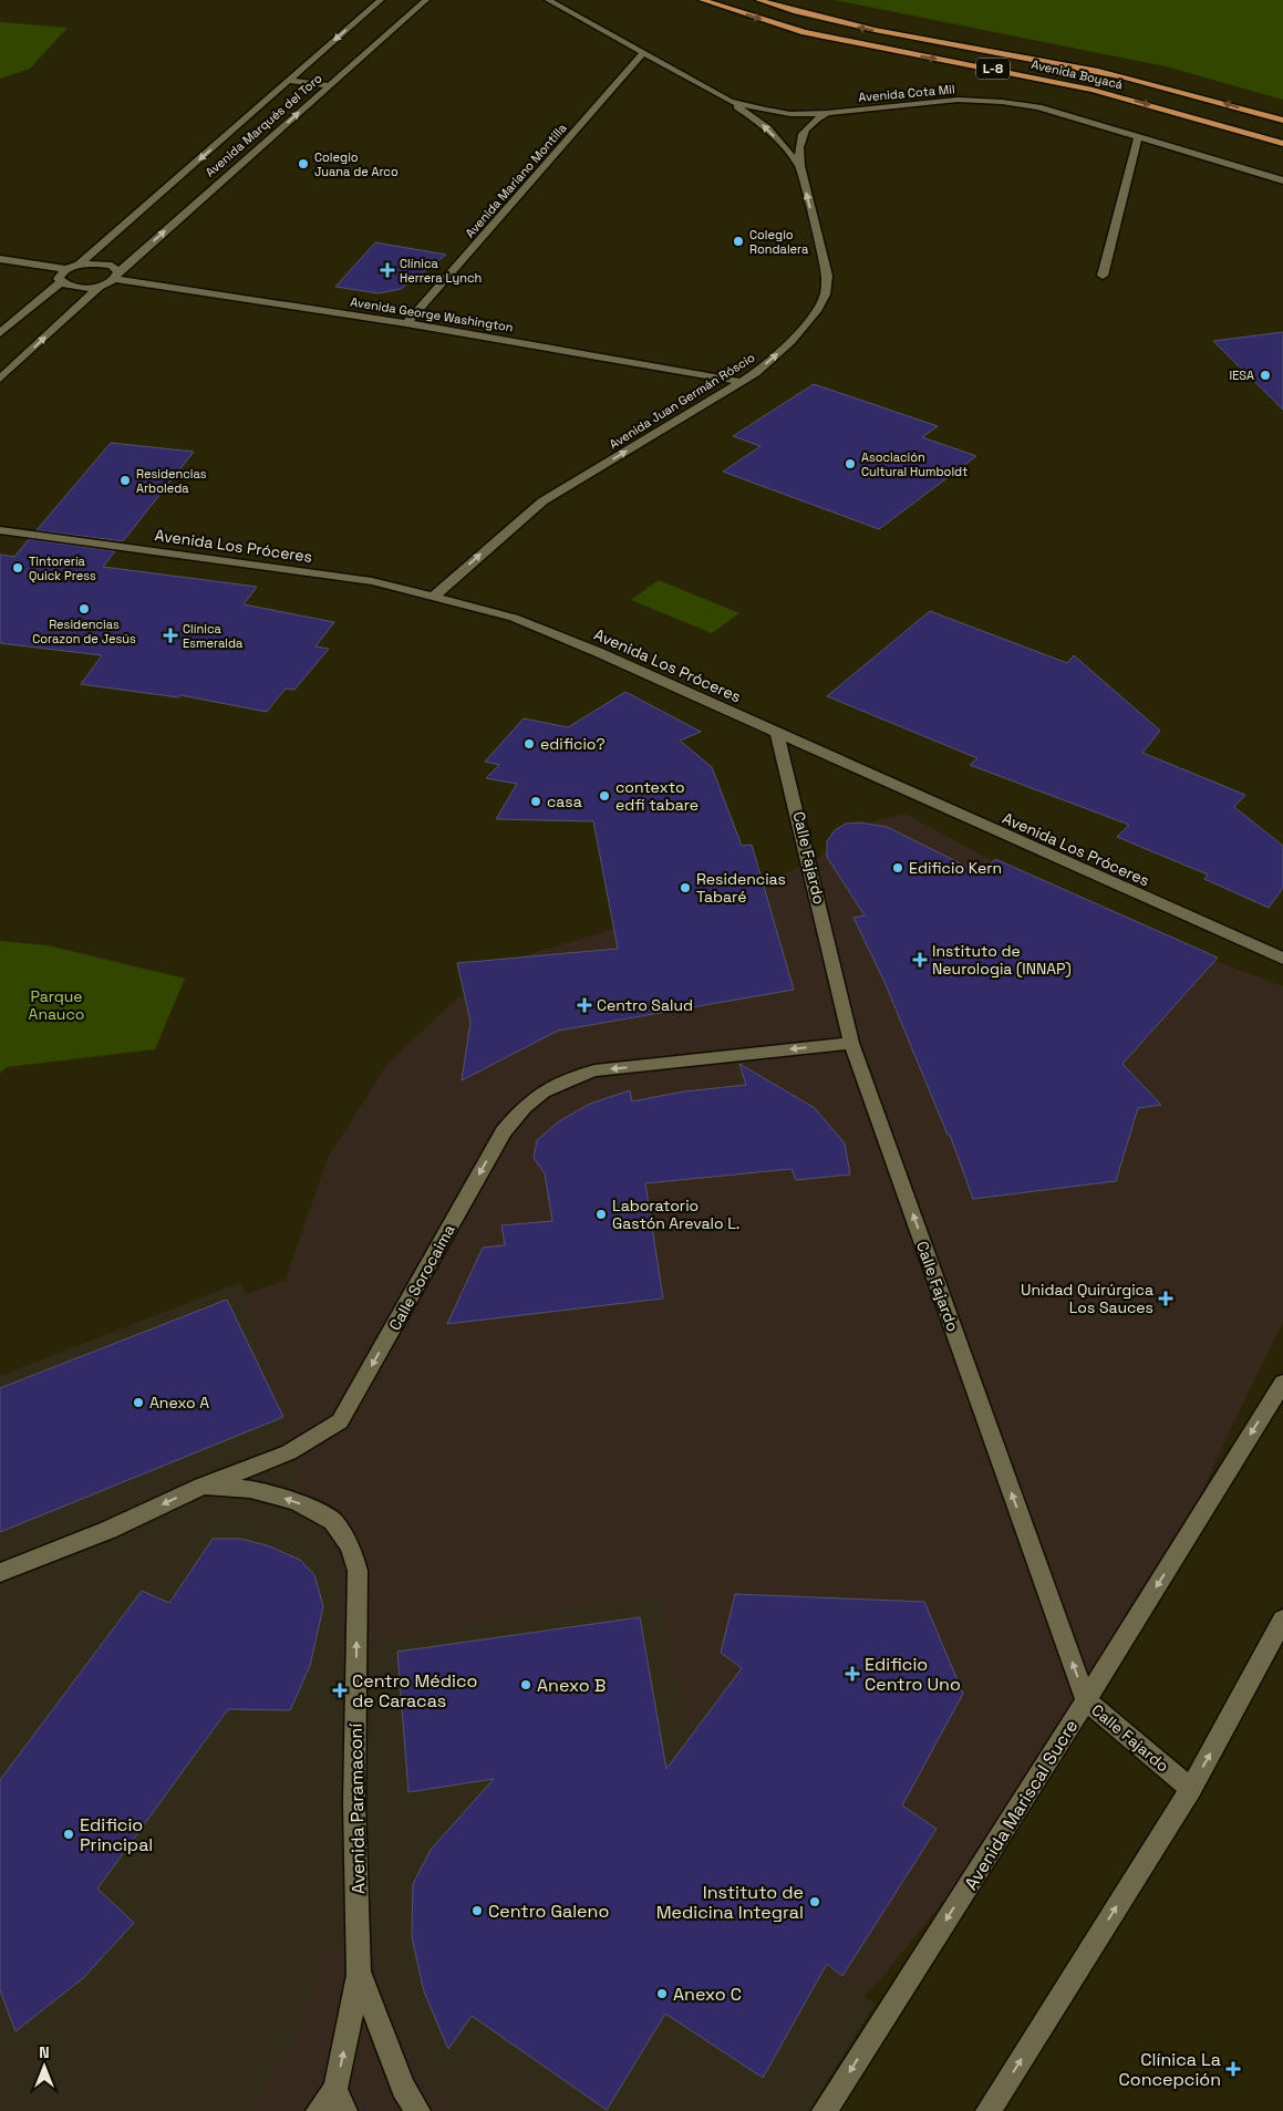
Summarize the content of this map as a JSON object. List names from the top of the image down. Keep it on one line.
{"streets":{"highway":["L-8","Avenida Boyacá"],"street":["Avenida Cota Mil","Avenida Marqués del Toro","Avenida Mariano Montilla","Avenida George Washington","Avenida Juan Germán Róscio","Avenida Los Próceres","Calle Fajardo","Calle Sorocaima","Avenida Mariscal Sucre","Avenida Paramaconí"]},"crossings":[["Avenida Cota Mil","Avenida Mariano Montilla"],["Avenida Cota Mil","Avenida Juan Germán Róscio"],["Avenida Marqués del Toro","Avenida George Washington"],["Avenida Mariano Montilla","Avenida George Washington"],["Avenida George Washington","Avenida Juan Germán Róscio"],["Avenida Juan Germán Róscio","Avenida Los Próceres"],["Avenida Los Próceres","Calle Fajardo"],["Calle Fajardo","Calle Sorocaima"],["Calle Fajardo","Avenida Mariscal Sucre"],["Calle Sorocaima","Avenida Paramaconí"]],"one_way":["Calle Fajardo","Calle Sorocaima","Avenida Paramaconí"],"parks":["Parque Anauco"],"places":{"other":["Colegio Juana de Arco","Colegio Rondalera","IESA","Asociación Cultural Humboldt","Residencias Arboleda","Tintorería Quick Press","Residencias Corazon de Jesús","edificio?","contexto edfi tabare","casa","Edificio Kern","Residencias Tabaré","Laboratorio Gastón Arevalo L.","Anexo A","Anexo B","Edificio Principal","Instituto de Medicina Integral","Centro Galeno","Anexo C"],"health":["Clínica Herrera Lynch","Clínica Esmeralda","Instituto de Neurologia (INNAP)","Centro Salud","Unidad Quirúrgica Los Sauces","Edificio Centro Uno","Centro Médico de Caracas","Clínica La Concepción"]},"north":"top"}
